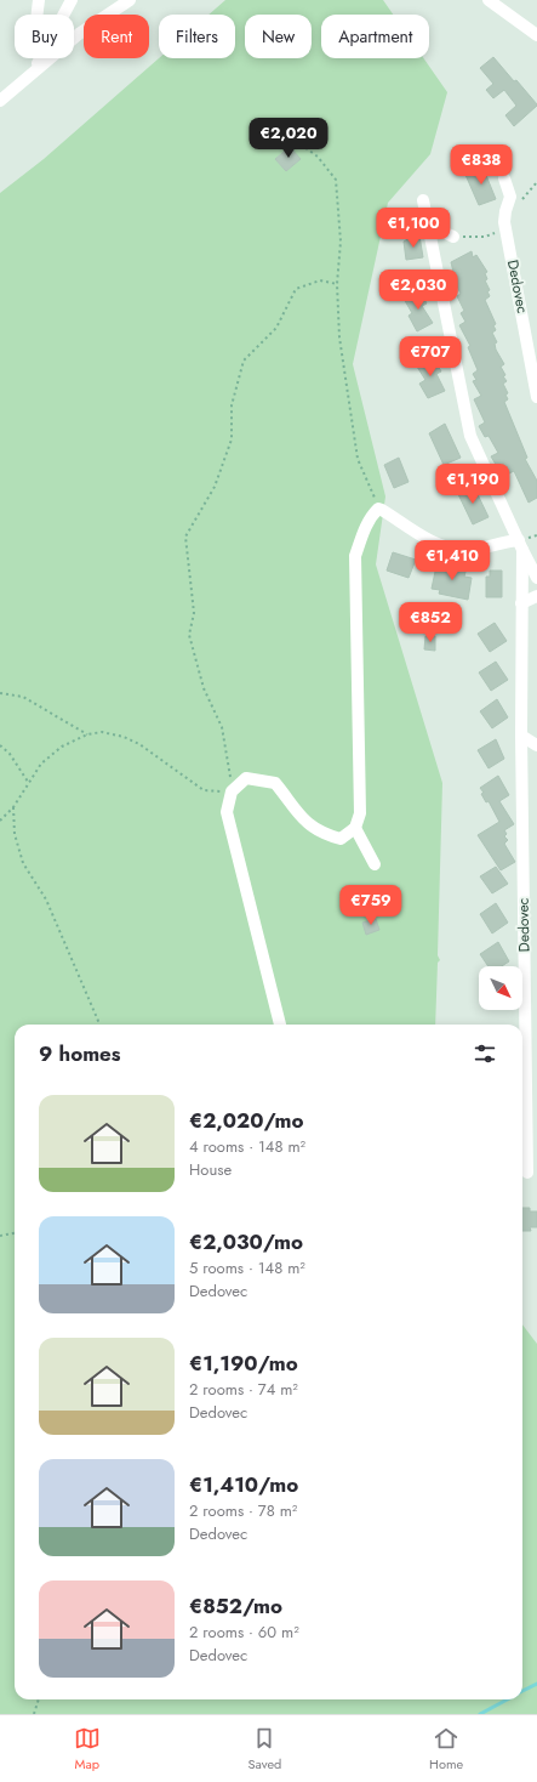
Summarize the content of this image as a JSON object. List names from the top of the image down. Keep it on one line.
{"streets":{"street":["Dedovec"]},"north":"bottom right","page":{"chip":["Buy","Rent","Filters","New","Apartment"],"price":["€2,020","€838","€1,100","€2,030","€707","€1,190","€1,410","€852","€759"],"heading":"9 homes","list":[{"name":"€2,020/mo","note":"4 rooms · 148 m² · House"},{"name":"€2,030/mo","note":"5 rooms · 148 m² · Dedovec"},{"name":"€1,190/mo","note":"2 rooms · 74 m² · Dedovec"},{"name":"€1,410/mo","note":"2 rooms · 78 m² · Dedovec"},{"name":"€852/mo","note":"2 rooms · 60 m² · Dedovec"}],"tabs":["Map","Saved","Home"]}}
